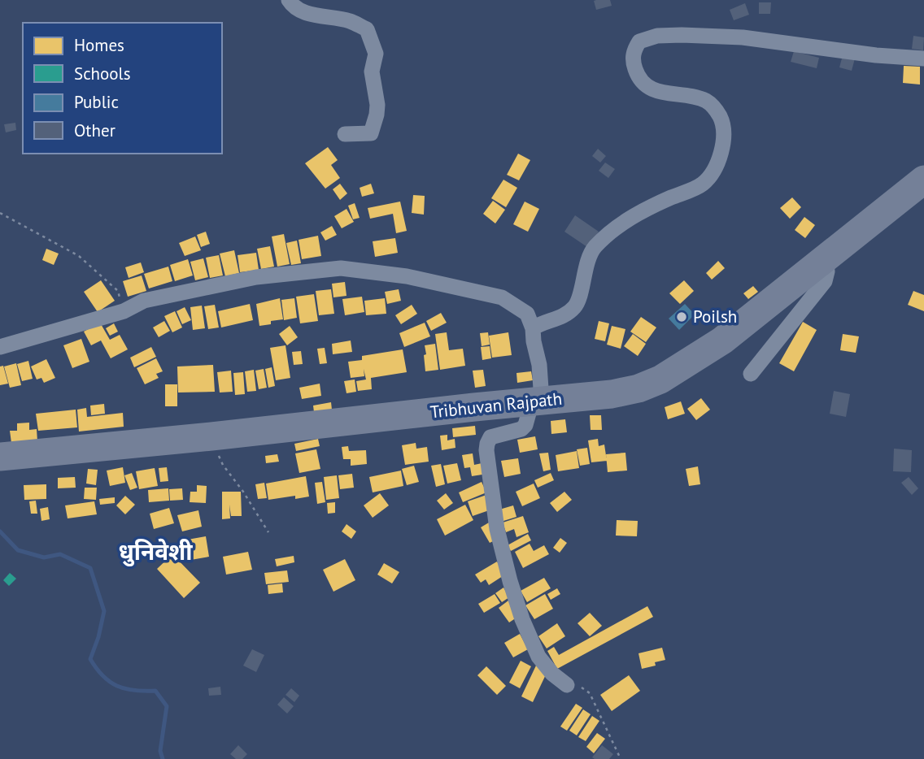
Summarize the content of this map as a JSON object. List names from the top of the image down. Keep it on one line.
{"streets":{"highway":["Tribhuvan Rajpath"]},"districts":["धुनिवेशी"],"places":["Poilsh"],"legend":["Homes","Schools","Public","Other"]}
